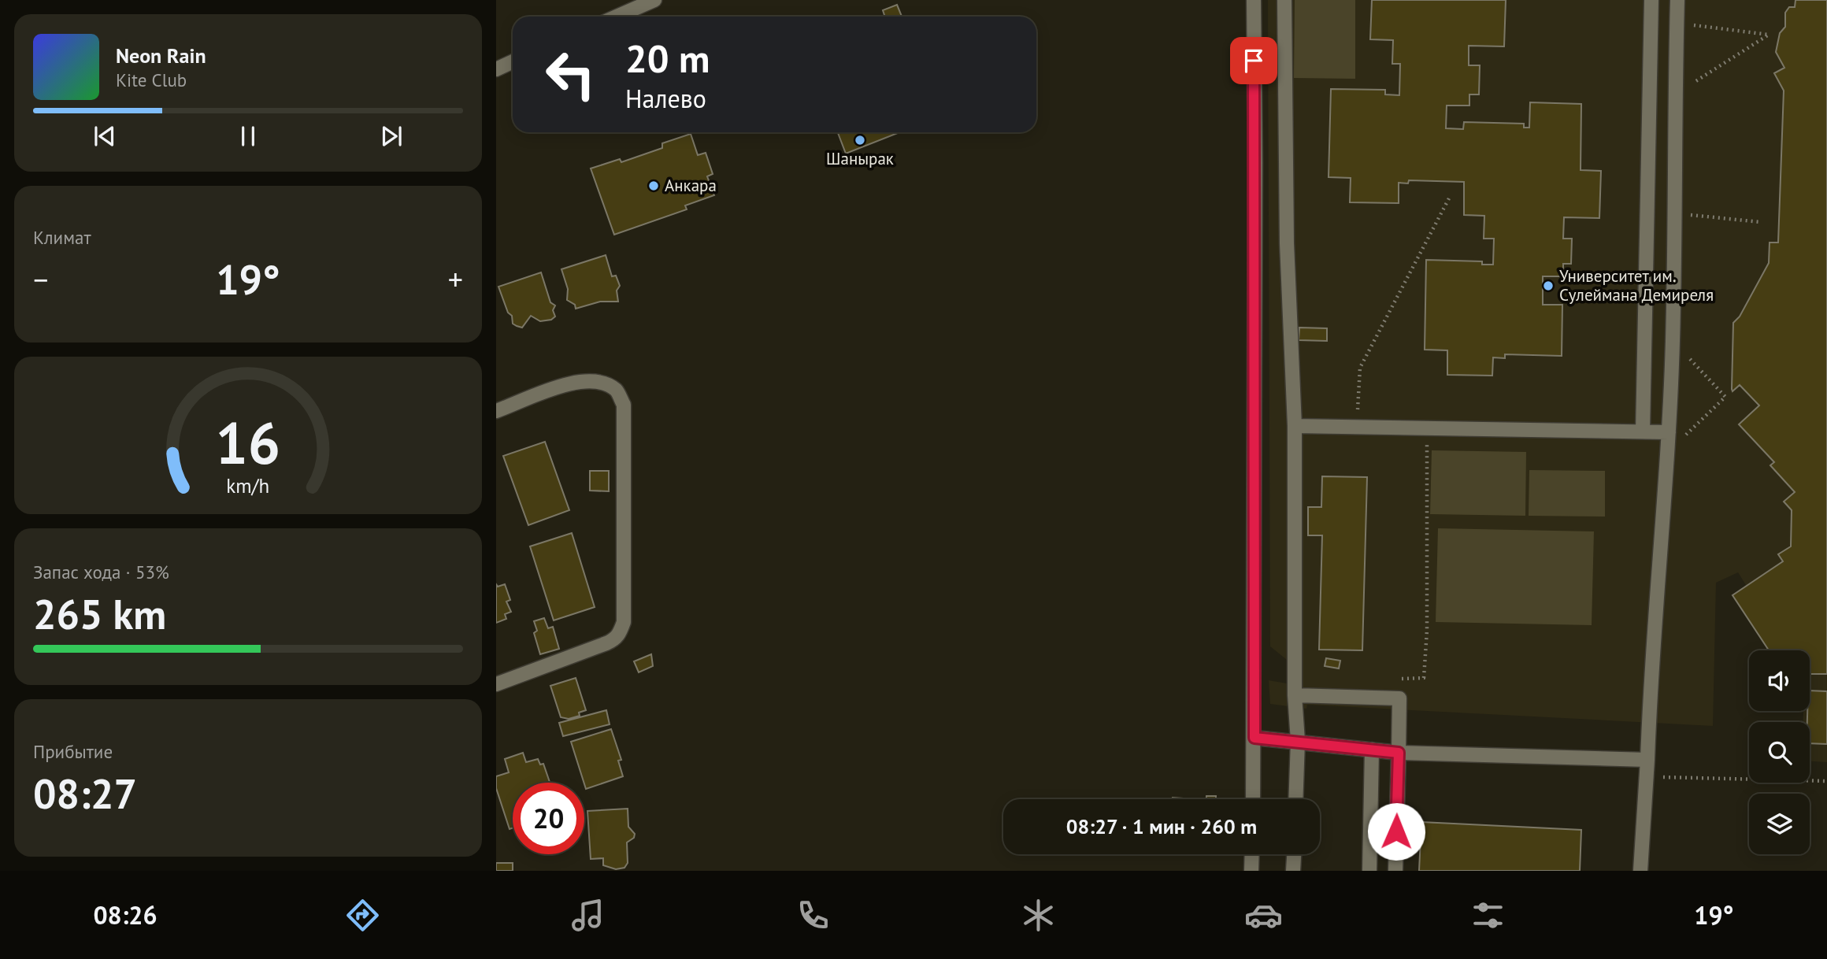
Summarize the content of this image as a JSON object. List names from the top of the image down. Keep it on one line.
{"places":["Шанырак","Анкара","Университет им. Сулеймана Демиреля"],"page":{"turn":["20 m","Налево"],"song":["Neon Rain","Kite Club"],"tile":["Климат",["Запас хода · 53%","265 km"],["Прибытие","08:27"]],"heat":["−","19°","+"],"limit":"20","trip":"08:27 · 1 мин · 260 m","tabs":["08:26","19°"],"gauge":["16","km/h"]}}
